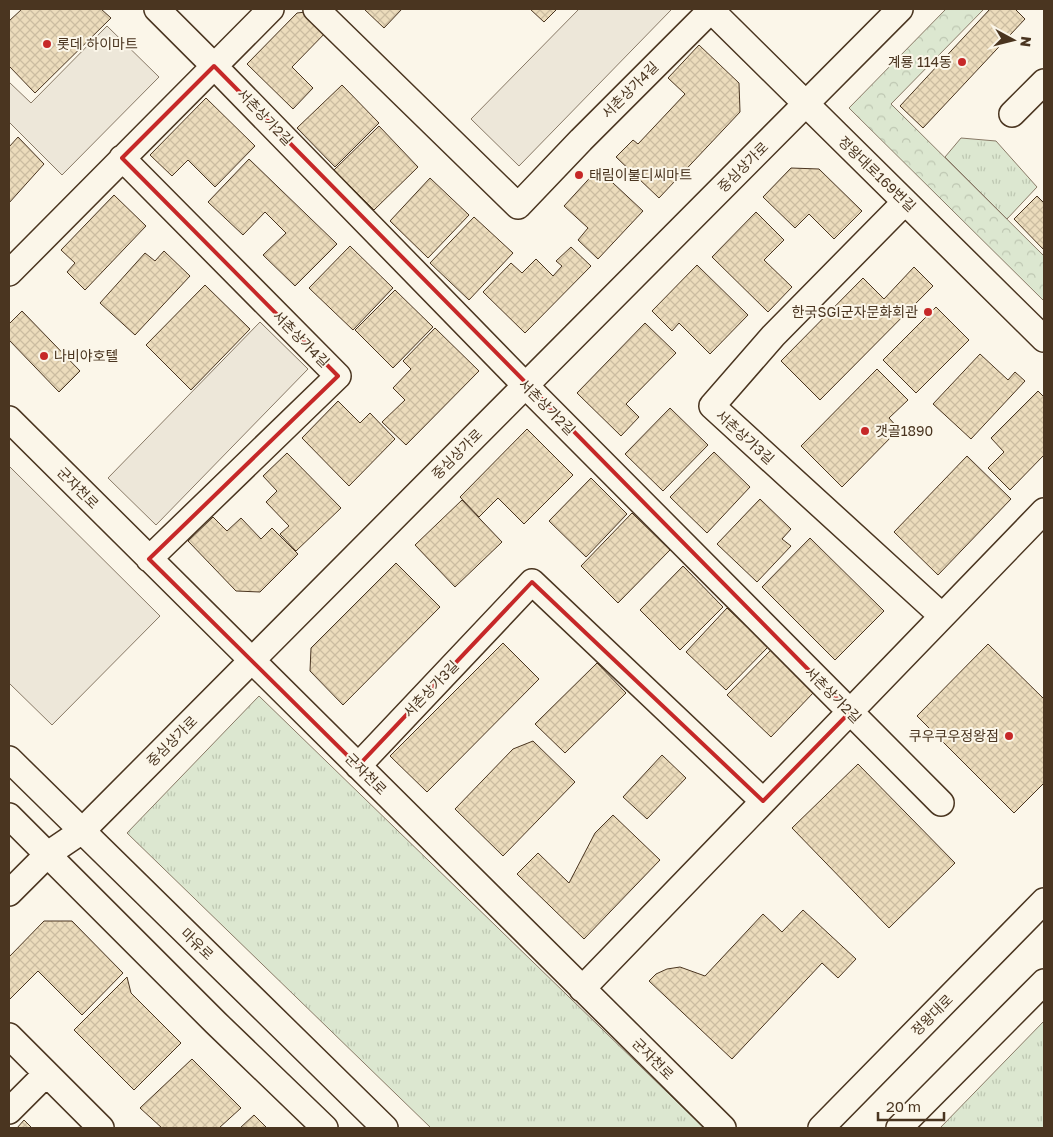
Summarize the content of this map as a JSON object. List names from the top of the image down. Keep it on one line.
{"streets":{"street":["서촌상가4길","서촌상가2길","중심상가로","정왕대로169번길","서촌상가3길","군자천로","마유로","정왕대로"]},"crossings":[["서촌상가4길","정왕대로169번길"],["서촌상가4길","군자천로"],["서촌상가2길","중심상가로"],["중심상가로","정왕대로169번길"],["중심상가로","군자천로"],["중심상가로","마유로"],["정왕대로169번길","서촌상가3길"],["서촌상가3길","군자천로"]],"places":["롯데 하이마트","계룡 114동","태림이불디씨마트","한국SGI군자문화회관","나비야호텔","갯골1890","쿠우쿠우정왕점"],"scale_bar":"20 m","north":"right"}
